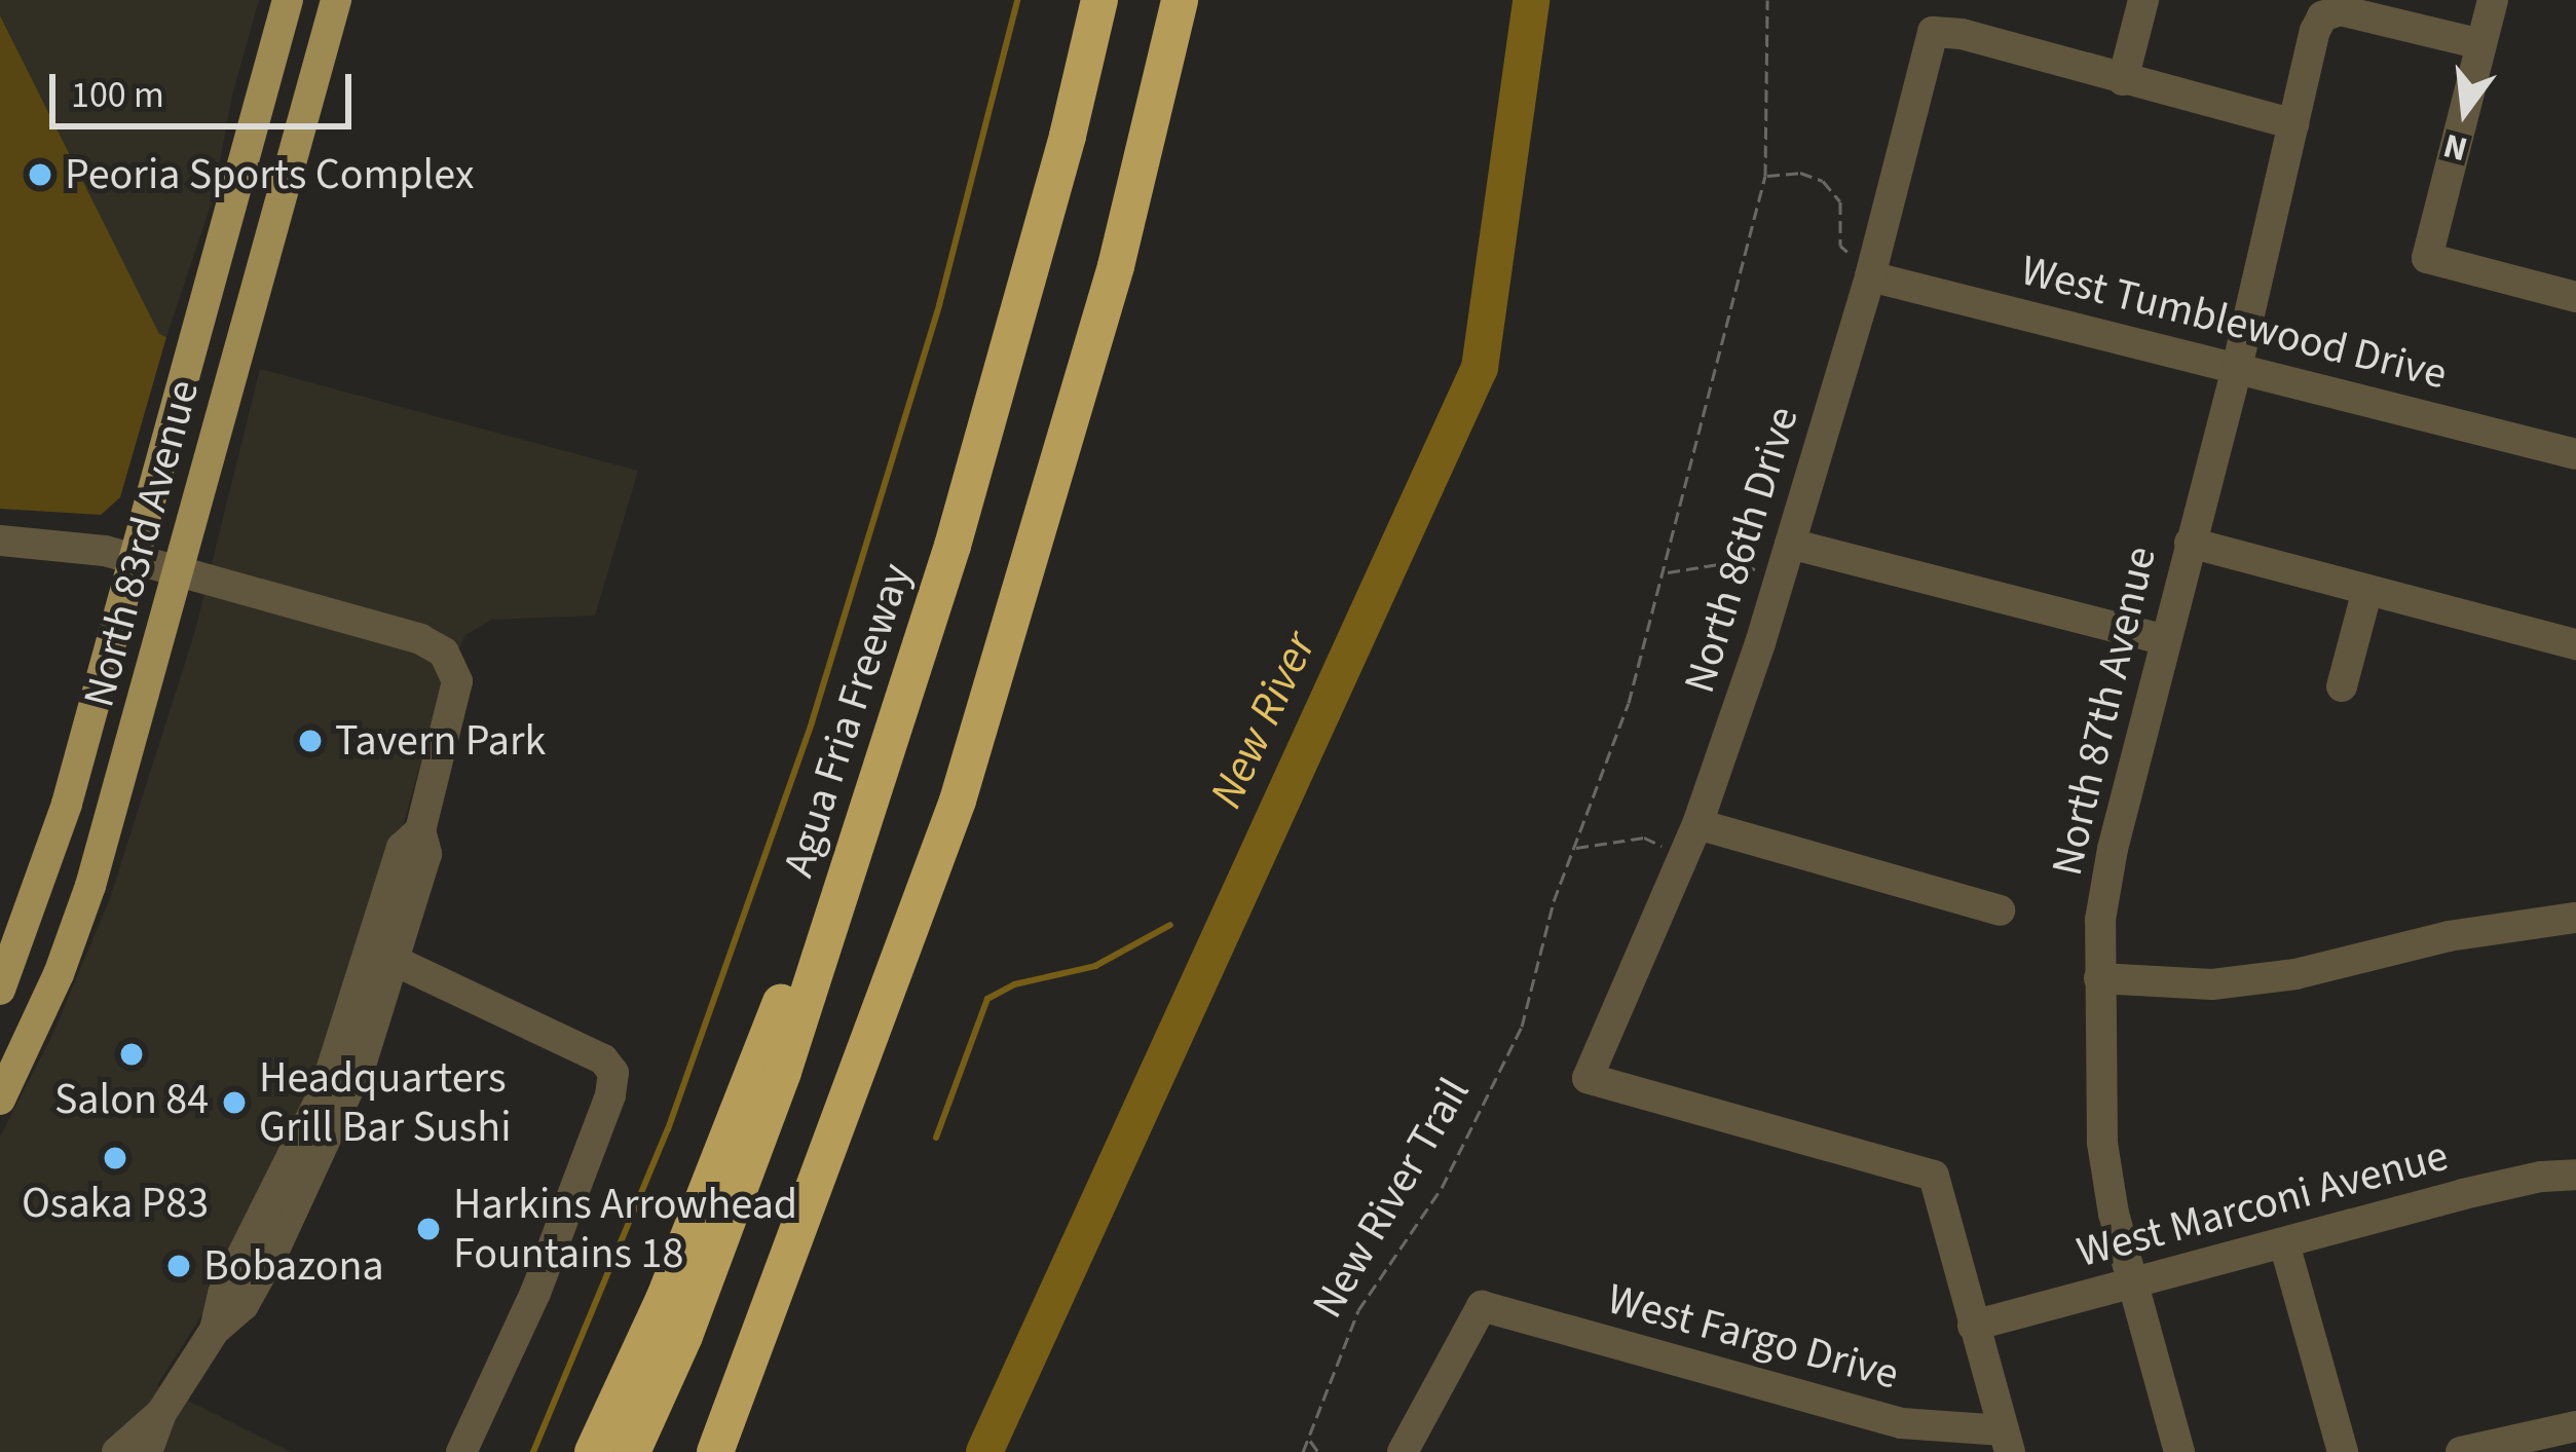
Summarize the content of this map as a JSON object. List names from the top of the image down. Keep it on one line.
{"streets":{"highway":["Agua Fria Freeway"],"main road":["North 83rd Avenue"],"street":["West Tumblewood Drive","North 86th Drive","North 87th Avenue","West Marconi Avenue","West Fargo Drive"],"path":["New River Trail"]},"crossings":[["West Tumblewood Drive","North 86th Drive"],["West Tumblewood Drive","North 87th Avenue"],["North 86th Drive","West Marconi Avenue"],["North 87th Avenue","West Marconi Avenue"]],"water":["New River"],"places":["Peoria Sports Complex","Tavern Park","Salon 84","Headquarters Grill Bar Sushi","Osaka P83","Harkins Arrowhead Fountains 18","Bobazona"],"scale_bar":"100 m","north":"bottom"}
